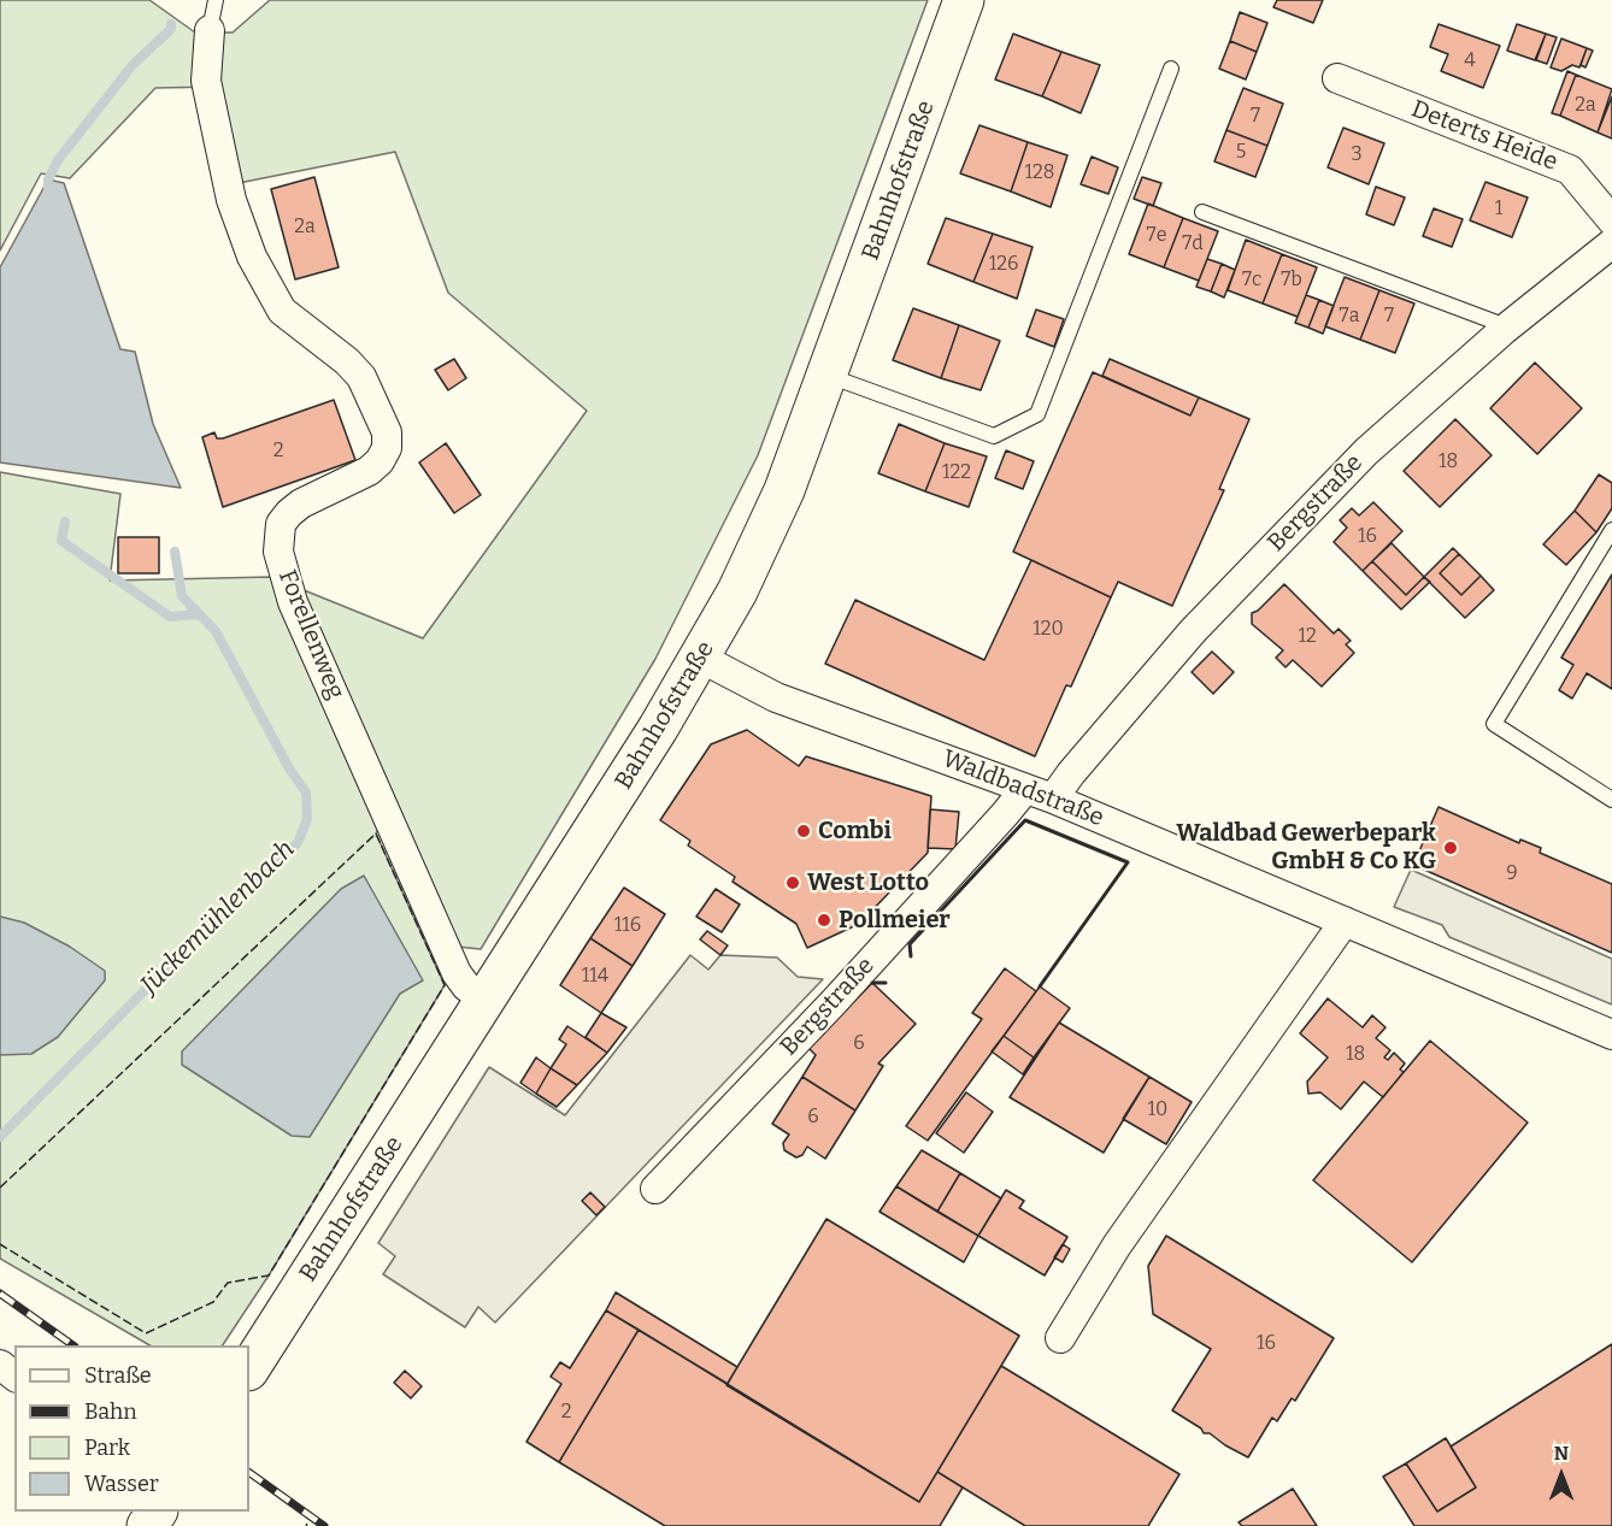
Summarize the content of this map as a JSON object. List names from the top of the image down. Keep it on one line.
{"streets":{"street":["Deterts Heide","Bahnhofstraße","Bergstraße","Forellenweg","Waldbadstraße"]},"crossings":[["Bahnhofstraße","Forellenweg"],["Bahnhofstraße","Waldbadstraße"],["Bergstraße","Waldbadstraße"]],"water":["Jückemühlenbach"],"places":["Combi","Waldbad Gewerbepark GmbH & Co KG","West Lotto","Pollmeier"],"house_numbers":["4","2a","7","5","3","128","1","2a","7e","7d","126","7c","7b","7a","7","2","18","122","16","120","12","9","116","114","6","18","10","6","16","2"],"legend":["Straße","Bahn","Park","Wasser"],"north":"top"}
